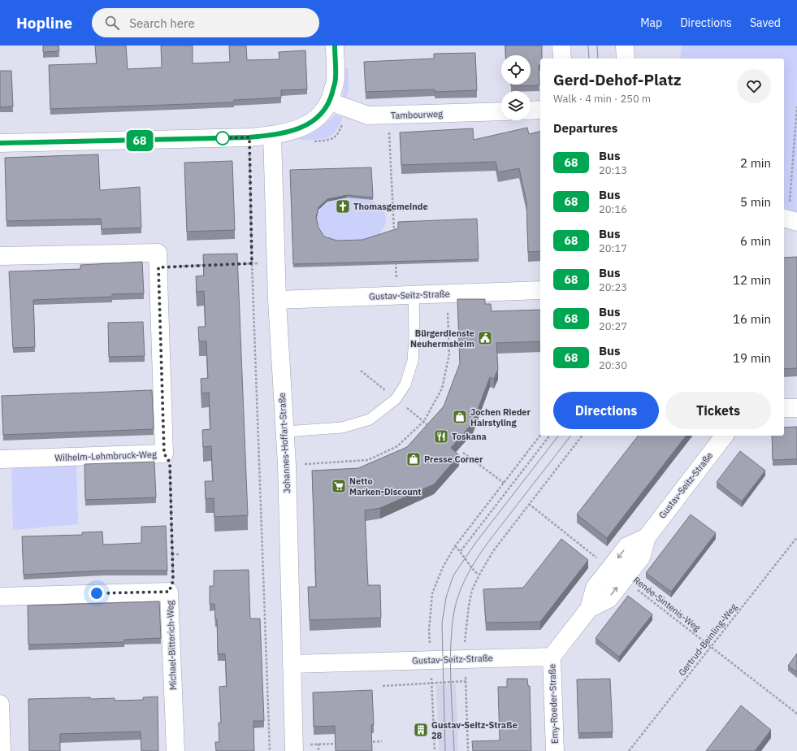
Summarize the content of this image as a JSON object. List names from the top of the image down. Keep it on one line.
{"streets":{"street":["Tambourweg","Gustav-Seitz-Straße","Johannes-Hoffart-Straße","Wilhelm-Lehmbruck-Weg","Michael-Bitterich-Weg","Emy-Roeder-Straße"],"path":["Renée-Sintenis-Weg","Gertrud-Beinling-Weg"]},"crossings":[["Gustav-Seitz-Straße","Johannes-Hoffart-Straße"],["Gustav-Seitz-Straße","Renée-Sintenis-Weg"],["Gustav-Seitz-Straße","Emy-Roeder-Straße"],["Renée-Sintenis-Weg","Gertrud-Beinling-Weg"]],"places":{"church":["Thomasgemeinde"],"public building":["Bürgerdienste Neuhermsheim"],"shop":["Jochen Rieder Hairstyling","Presse Corner"],"restaurant":["Toskana"],"supermarket":["Netto Marken-Discount"],"building":["Gustav-Seitz-Straße 28"]},"lines":["bus line 68"],"page":{"header":"Hopline","search":"Search here","nav":["Map","Directions","Saved"],"on_map":"68","heading":[["Gerd-Dehof-Platz","Walk · 4 min · 250 m"],"Departures"],"list":[{"mark":"68","name":"Bus","note":"20:13","value":"2 min"},{"mark":"68","name":"Bus","note":"20:16","value":"5 min"},{"mark":"68","name":"Bus","note":"20:17","value":"6 min"},{"mark":"68","name":"Bus","note":"20:23","value":"12 min"},{"mark":"68","name":"Bus","note":"20:27","value":"16 min"},{"mark":"68","name":"Bus","note":"20:30","value":"19 min"}],"buttons":["Directions","Tickets"]}}
